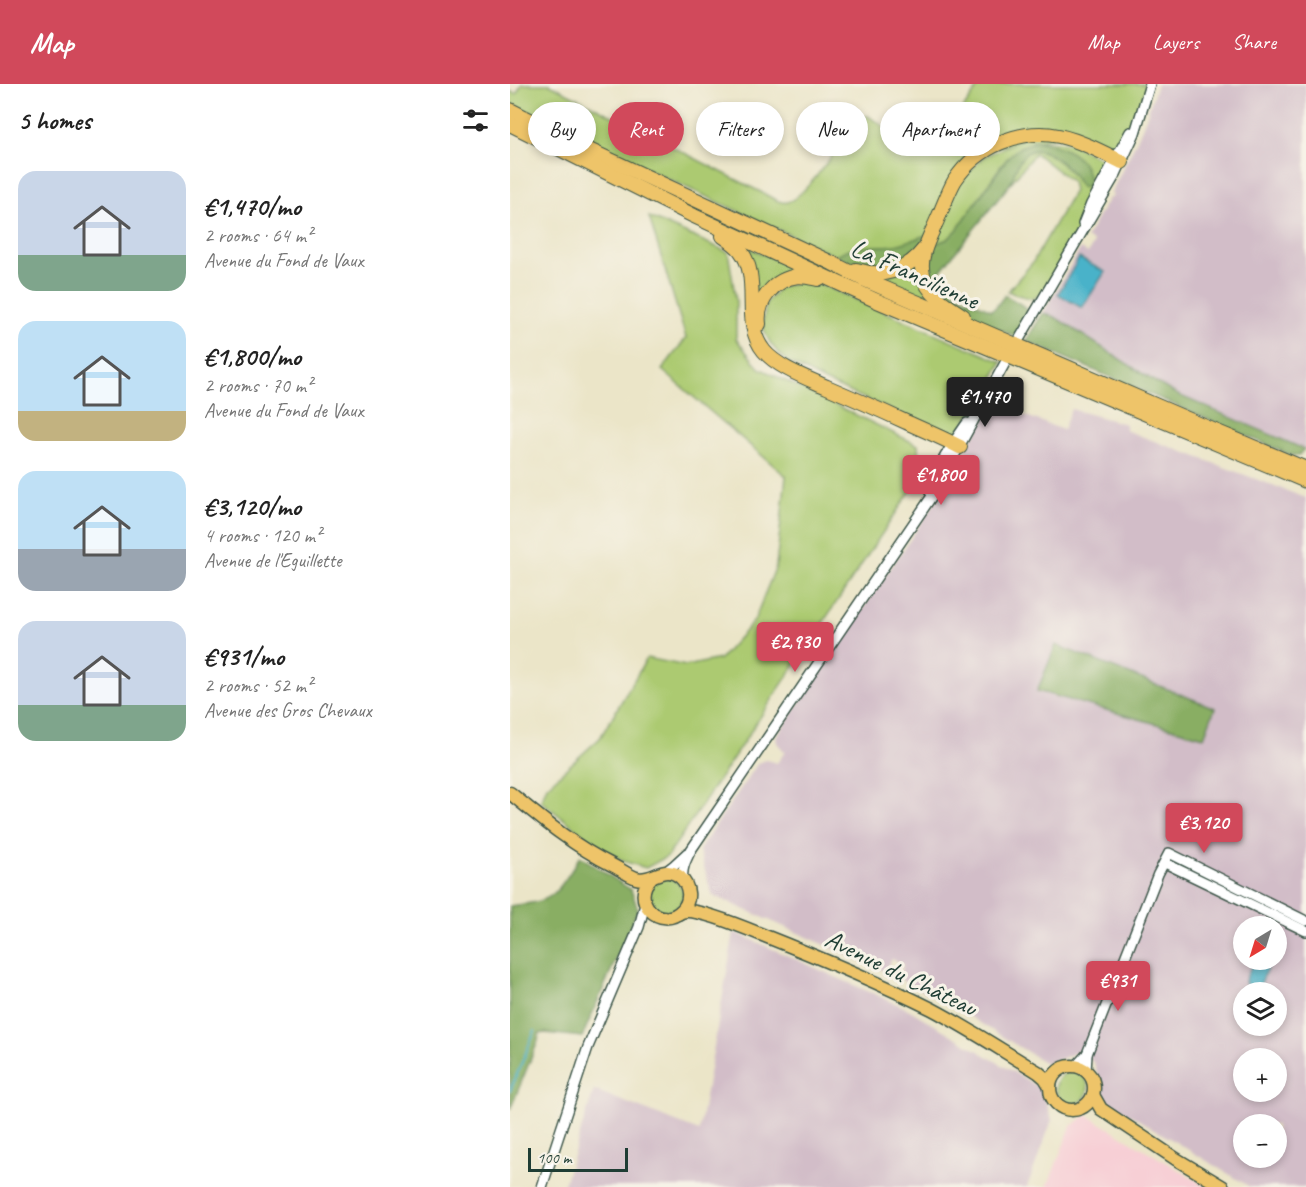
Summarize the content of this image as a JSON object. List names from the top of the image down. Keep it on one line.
{"streets":{"highway":["La Francilienne"],"main road":["Avenue du Château"]},"scale_bar":"100 m","north":"bottom left","page":{"header":"Map","nav":["Map","Layers","Share"],"heading":"5 homes","chip":["Buy","Rent","Filters","New","Apartment"],"list":[{"name":"€1,470/mo","note":"2 rooms · 64 m² · Avenue du Fond de Vaux"},{"name":"€1,800/mo","note":"2 rooms · 70 m² · Avenue du Fond de Vaux"},{"name":"€3,120/mo","note":"4 rooms · 120 m² · Avenue de l'Eguillette"},{"name":"€931/mo","note":"2 rooms · 52 m² · Avenue des Gros Chevaux"}],"price":["€1,470","€1,800","€2,930","€3,120","€931"],"map_buttons":["+","−"],"scale":"100 m"}}
